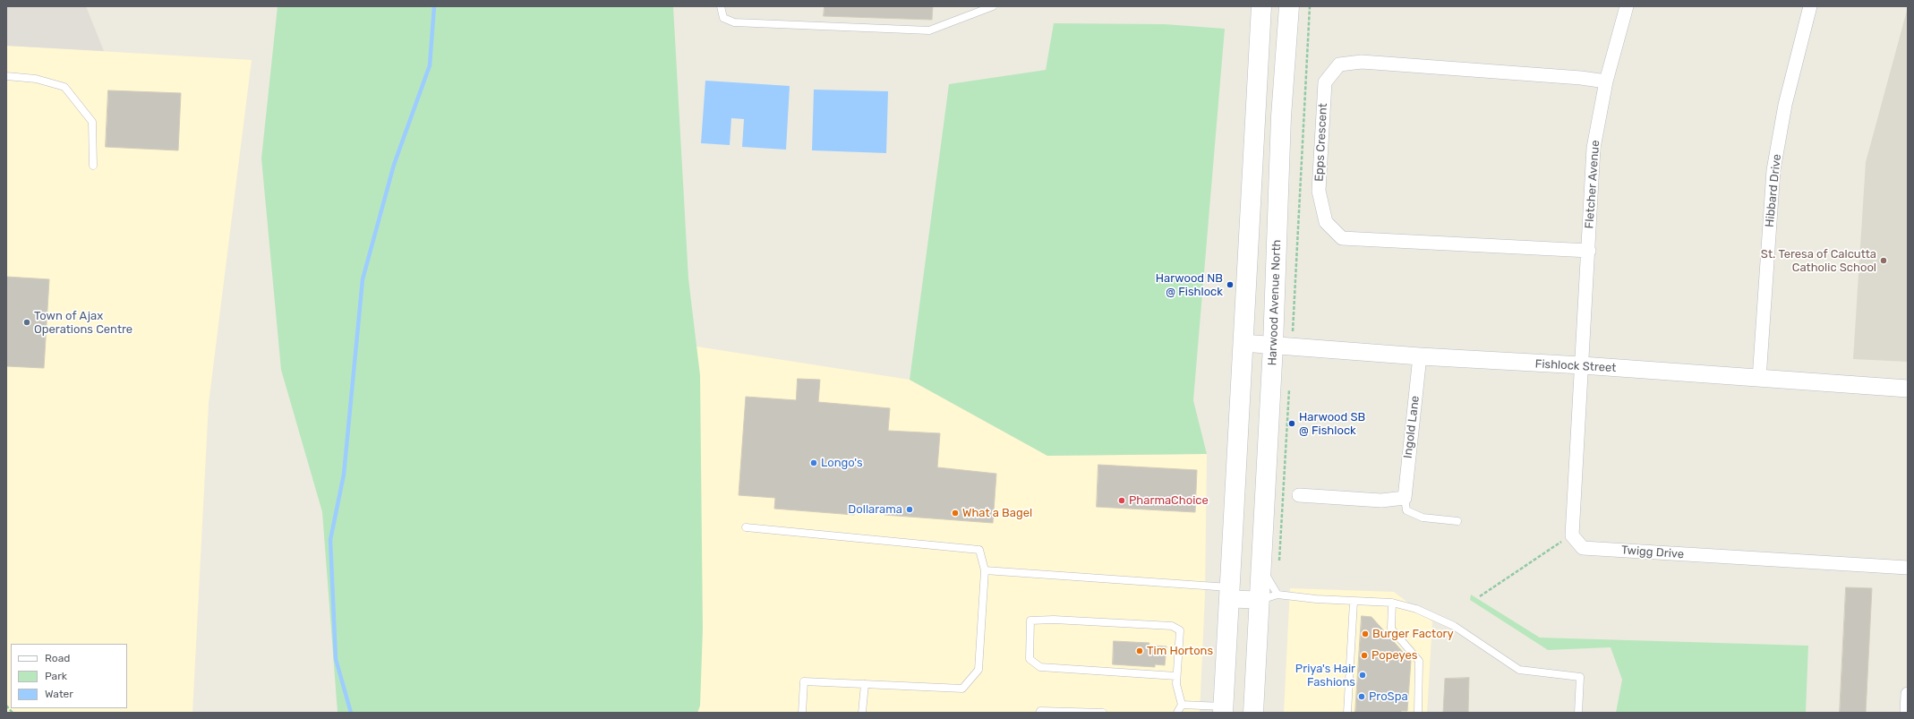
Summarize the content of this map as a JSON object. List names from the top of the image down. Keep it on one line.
{"streets":{"main road":["Harwood Avenue North"],"street":["Epps Crescent","Fletcher Avenue","Hibbard Drive","Fishlock Street","Ingold Lane","Twigg Drive"]},"crossings":[["Epps Crescent","Fletcher Avenue"],["Fletcher Avenue","Fishlock Street"],["Hibbard Drive","Fishlock Street"],["Harwood Avenue North","Fishlock Street"],["Fishlock Street","Ingold Lane"]],"places":["St. Teresa of Calcutta Catholic School","Harwood NB @ Fishlock","Town of Ajax Operations Centre","Harwood SB @ Fishlock","Longo's","PharmaChoice","Dollarama","What a Bagel","Burger Factory","Tim Hortons","Popeyes","Priya's Hair Fashions","ProSpa"],"legend":["Road","Park","Water"]}
